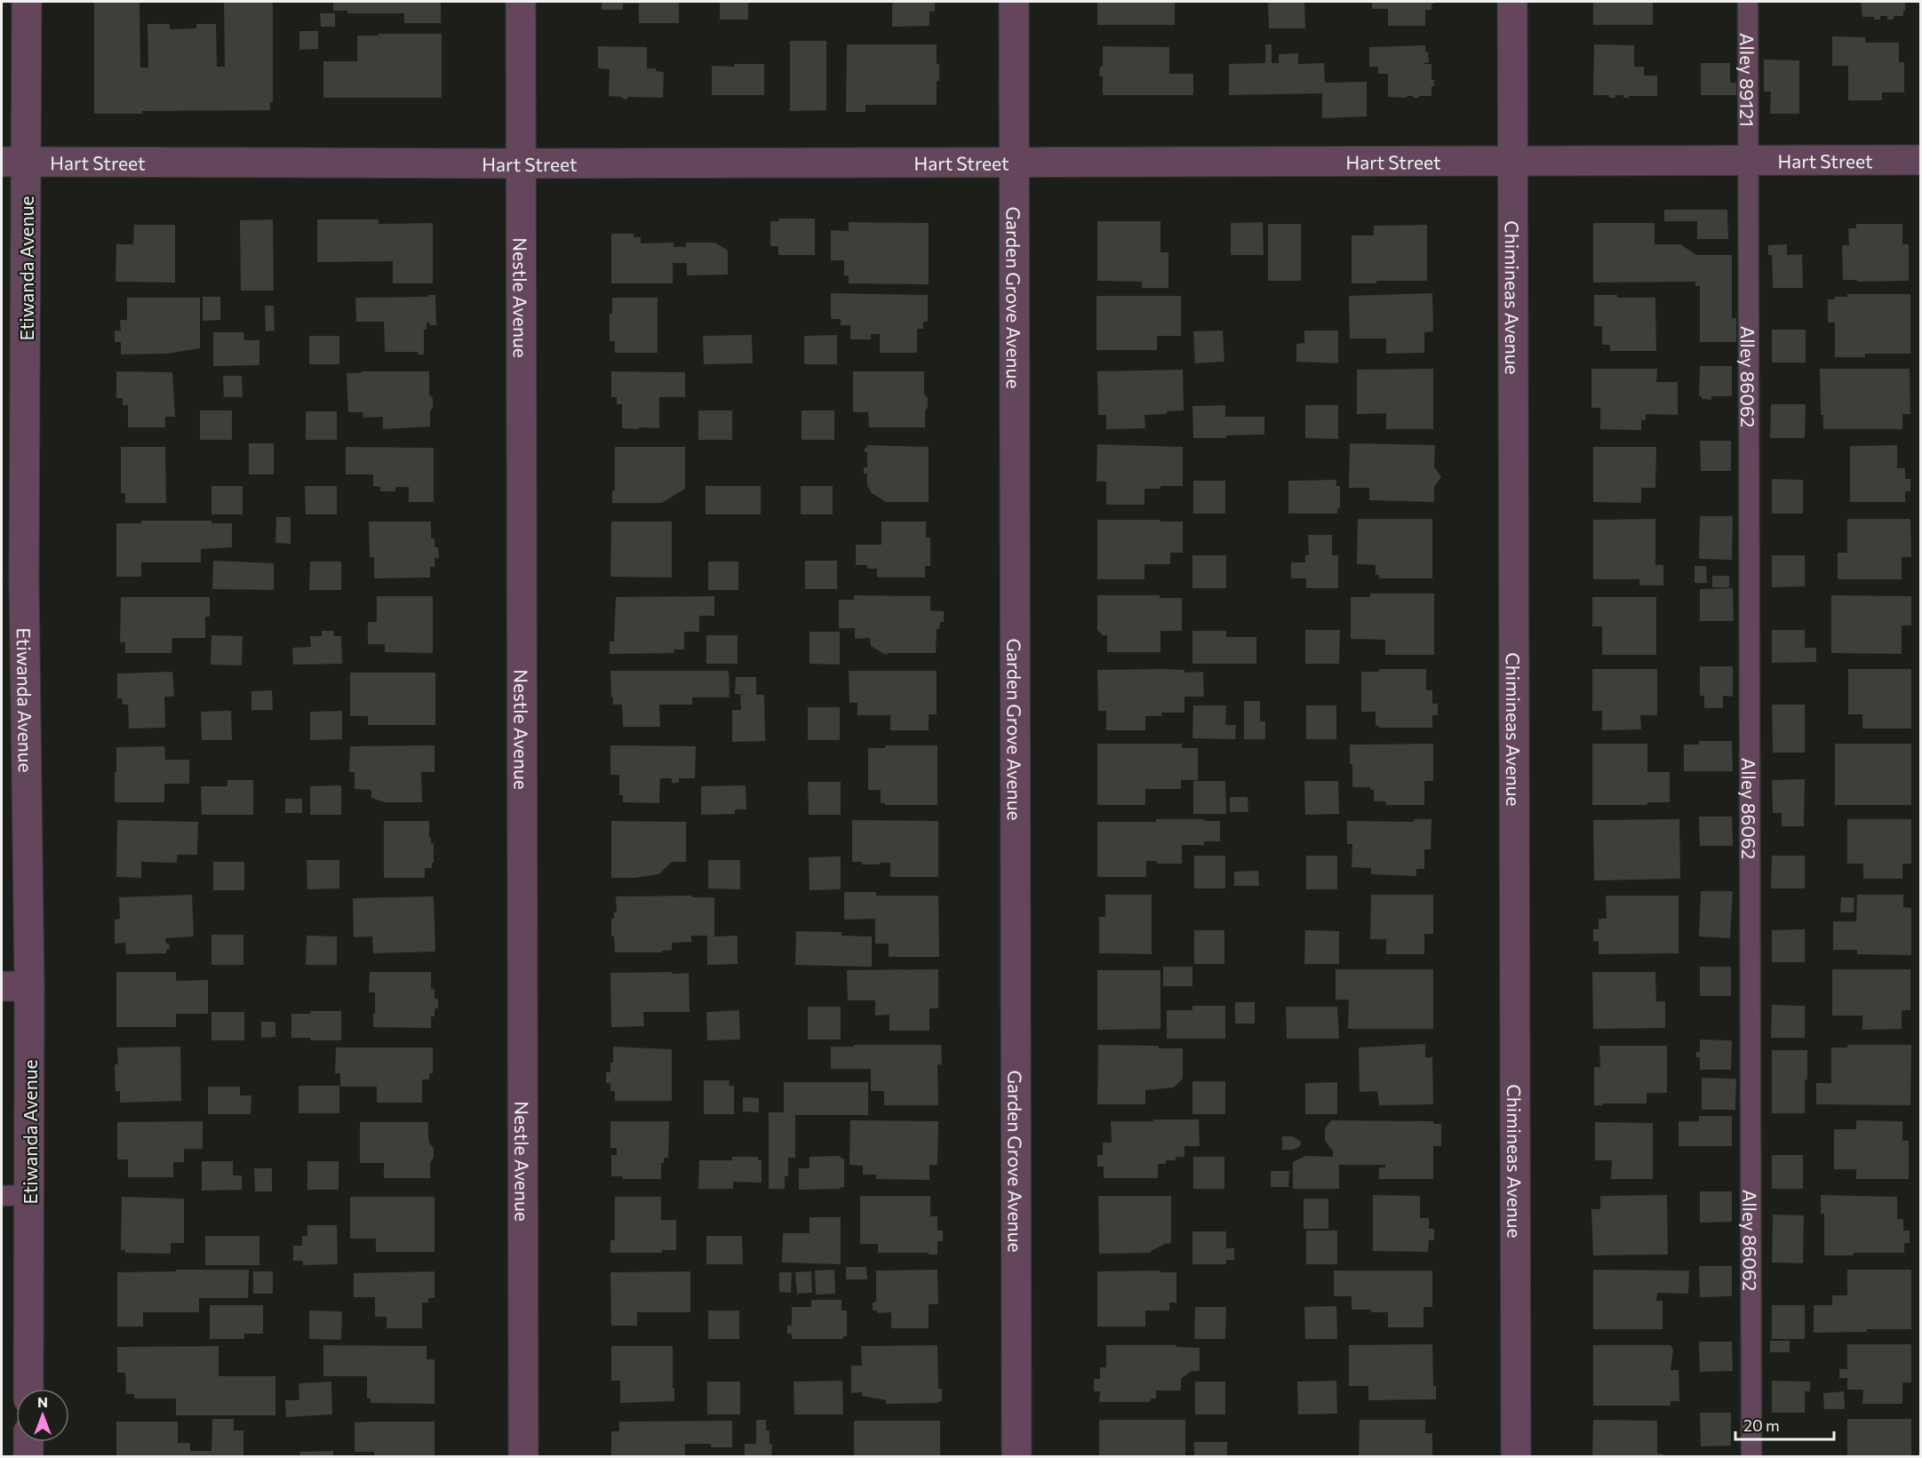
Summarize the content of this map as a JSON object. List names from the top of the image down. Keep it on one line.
{"streets":{"street":["Hart Street","Etiwanda Avenue","Nestle Avenue","Chimineas Avenue","Garden Grove Avenue"],"lane":["Alley 89121","Alley 86062"]},"crossings":[["Alley 89121","Hart Street"],["Alley 89121","Alley 86062"],["Hart Street","Etiwanda Avenue"],["Hart Street","Nestle Avenue"],["Hart Street","Chimineas Avenue"],["Hart Street","Garden Grove Avenue"],["Hart Street","Alley 86062"]],"scale_bar":"20 m","north":"top"}
